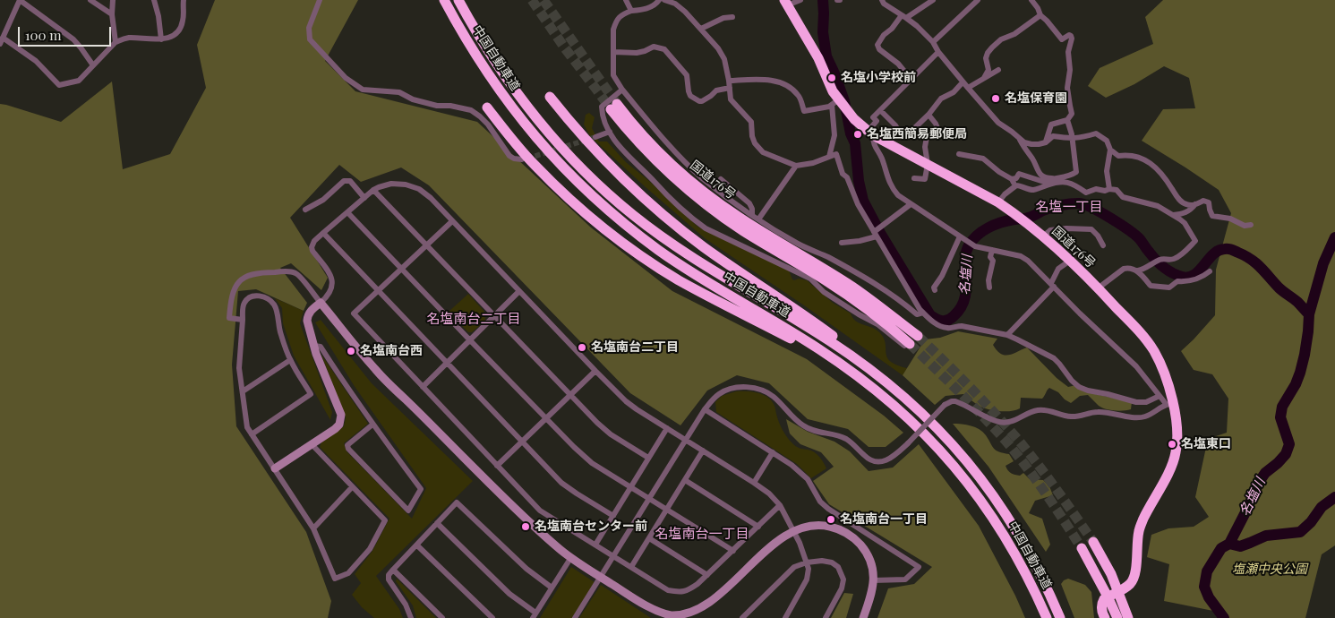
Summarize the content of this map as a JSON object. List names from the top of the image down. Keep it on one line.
{"streets":{"highway":["中国自動車道","国道176号"]},"districts":["名塩一丁目","名塩南台二丁目","名塩南台一丁目"],"water":["名塩川"],"parks":["塩瀬中央公園"],"places":["名塩小学校前","名塩保育園","名塩西簡易郵便局","名塩南台二丁目","名塩南台西","名塩東口","名塩南台一丁目","名塩南台センター前"],"scale_bar":"100 m"}
